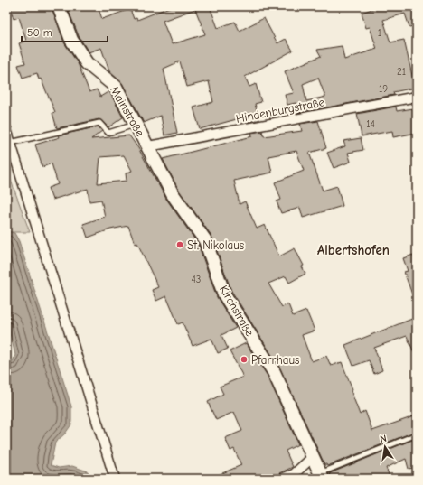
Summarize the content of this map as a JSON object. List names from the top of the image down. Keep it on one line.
{"streets":{"street":["Hindenburgstraße","Mainstraße","Kirchstraße"]},"crossings":[["Hindenburgstraße","Mainstraße"],["Hindenburgstraße","Kirchstraße"],["Mainstraße","Kirchstraße"]],"districts":["Albertshofen"],"places":["St. Nikolaus","Pfarrhaus"],"house_numbers":["1","21","19","14","43"],"scale_bar":"50 m","north":"top"}
